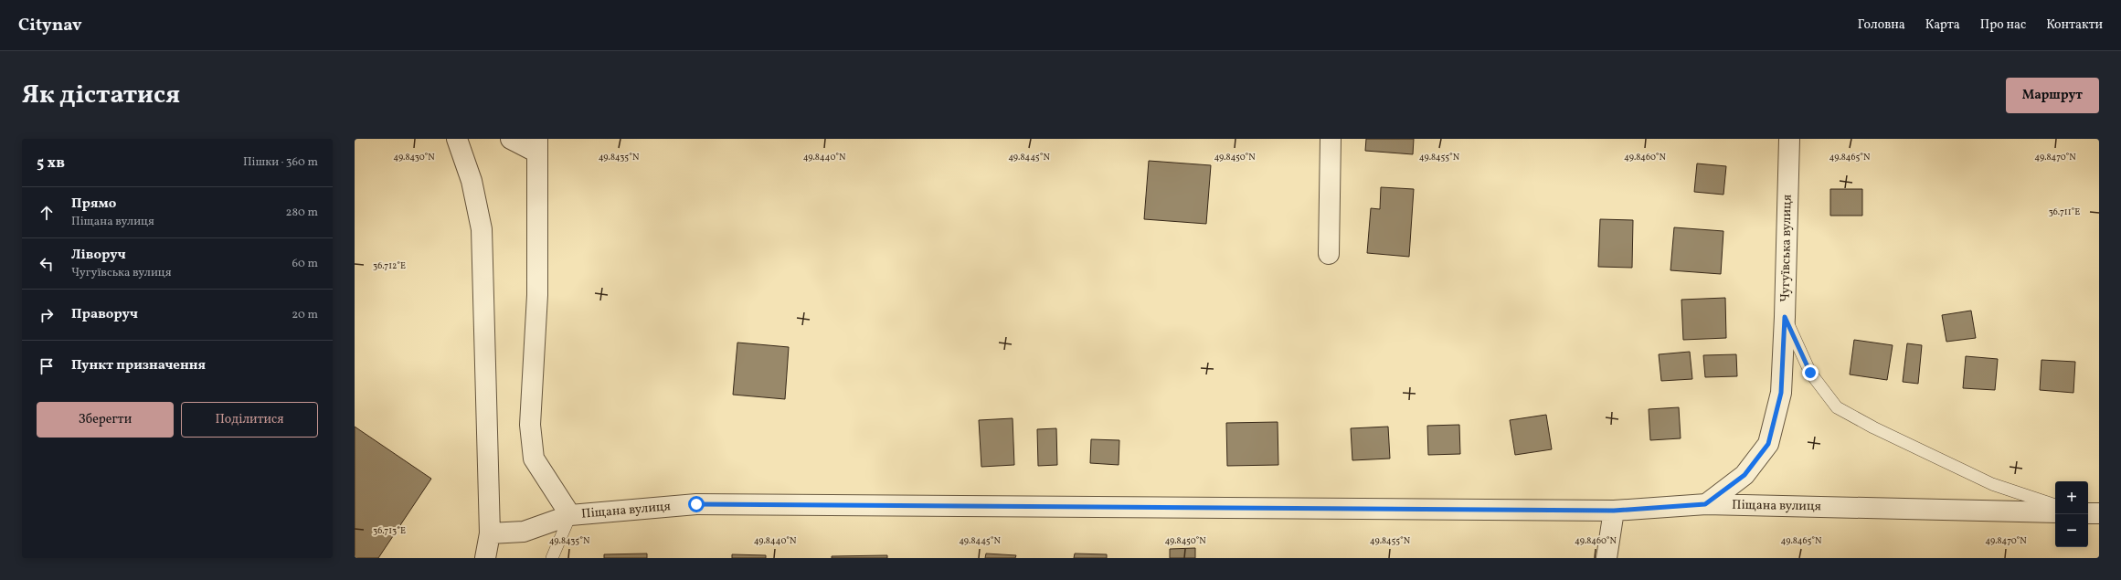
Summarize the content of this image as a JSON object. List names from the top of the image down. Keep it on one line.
{"streets":{"street":["Чугуївська вулиця","Піщана вулиця"]},"crossings":[["Чугуївська вулиця","Піщана вулиця"]],"page":{"header":"Citynav","nav":["Головна","Карта","Про нас","Контакти"],"title":"Як дістатися","buttons":["Маршрут",["Зберегти","Поділитися"]],"heading":["5 хв","Пішки · 360 m"],"list":[["Прямо","Піщана вулиця","280 m"],["Ліворуч","Чугуївська вулиця","60 m"],["Праворуч","20 m"],"Пункт призначення"],"map_buttons":["+","−"]},"coordinates":["49.8430°N","49.8435°N","49.8440°N","49.8445°N","49.8450°N","49.8455°N","49.8460°N","49.8465°N","49.8470°N","36.711°E","36.712°E","36.713°E"]}
